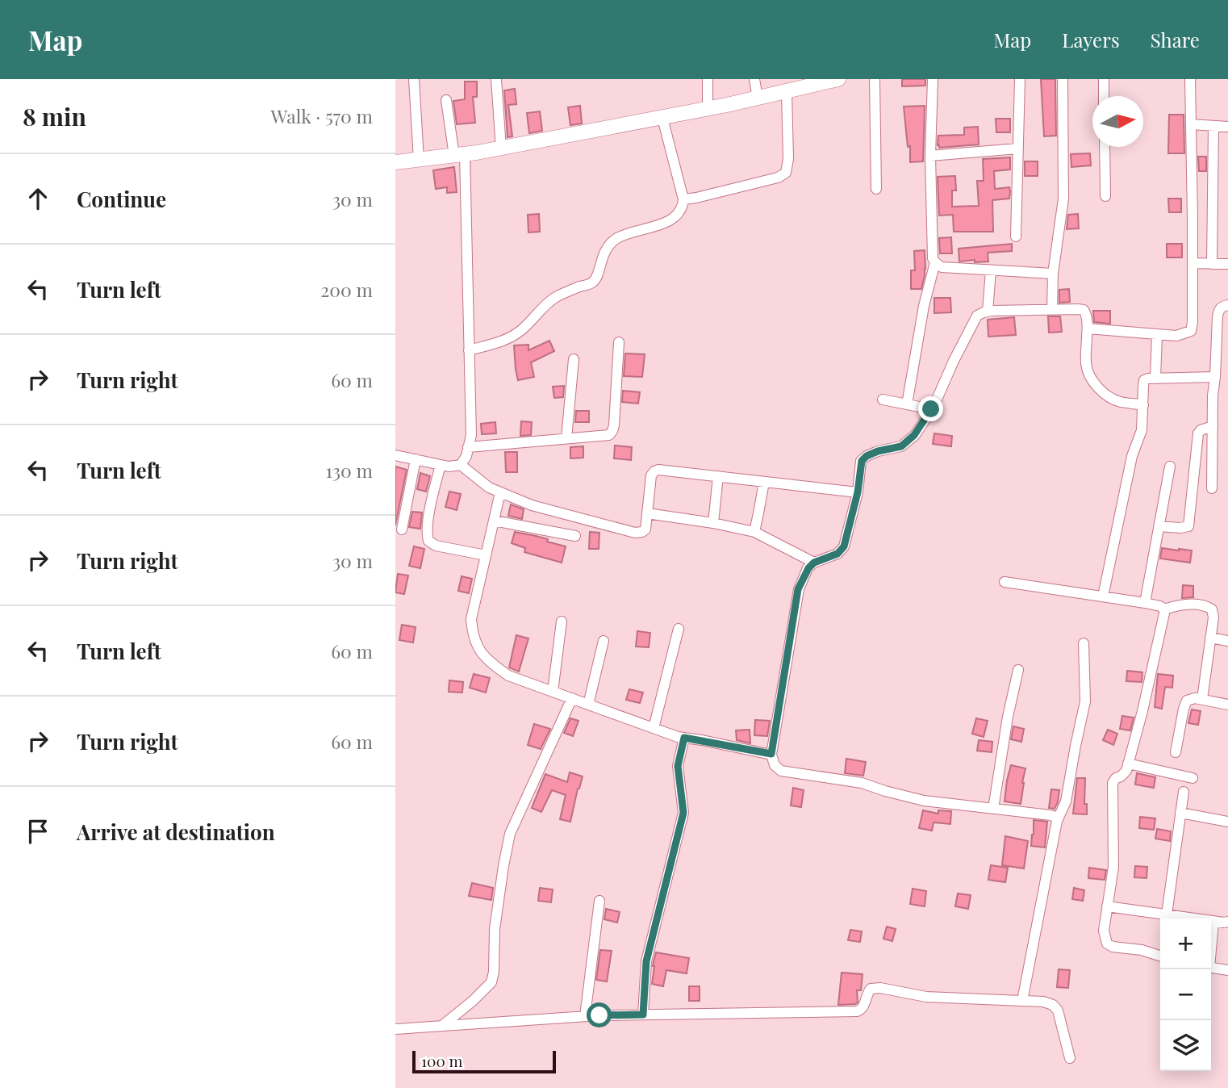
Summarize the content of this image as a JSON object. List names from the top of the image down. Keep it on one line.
{"scale_bar":"100 m","north":"right","page":{"header":"Map","nav":["Map","Layers","Share"],"heading":["8 min","Walk · 570 m"],"list":[["Continue","30 m"],["Turn left","200 m"],["Turn right","60 m"],["Turn left","130 m"],["Turn right","30 m"],["Turn left","60 m"],["Turn right","60 m"],"Arrive at destination"],"map_buttons":["+","−"],"scale":"100 m"}}
